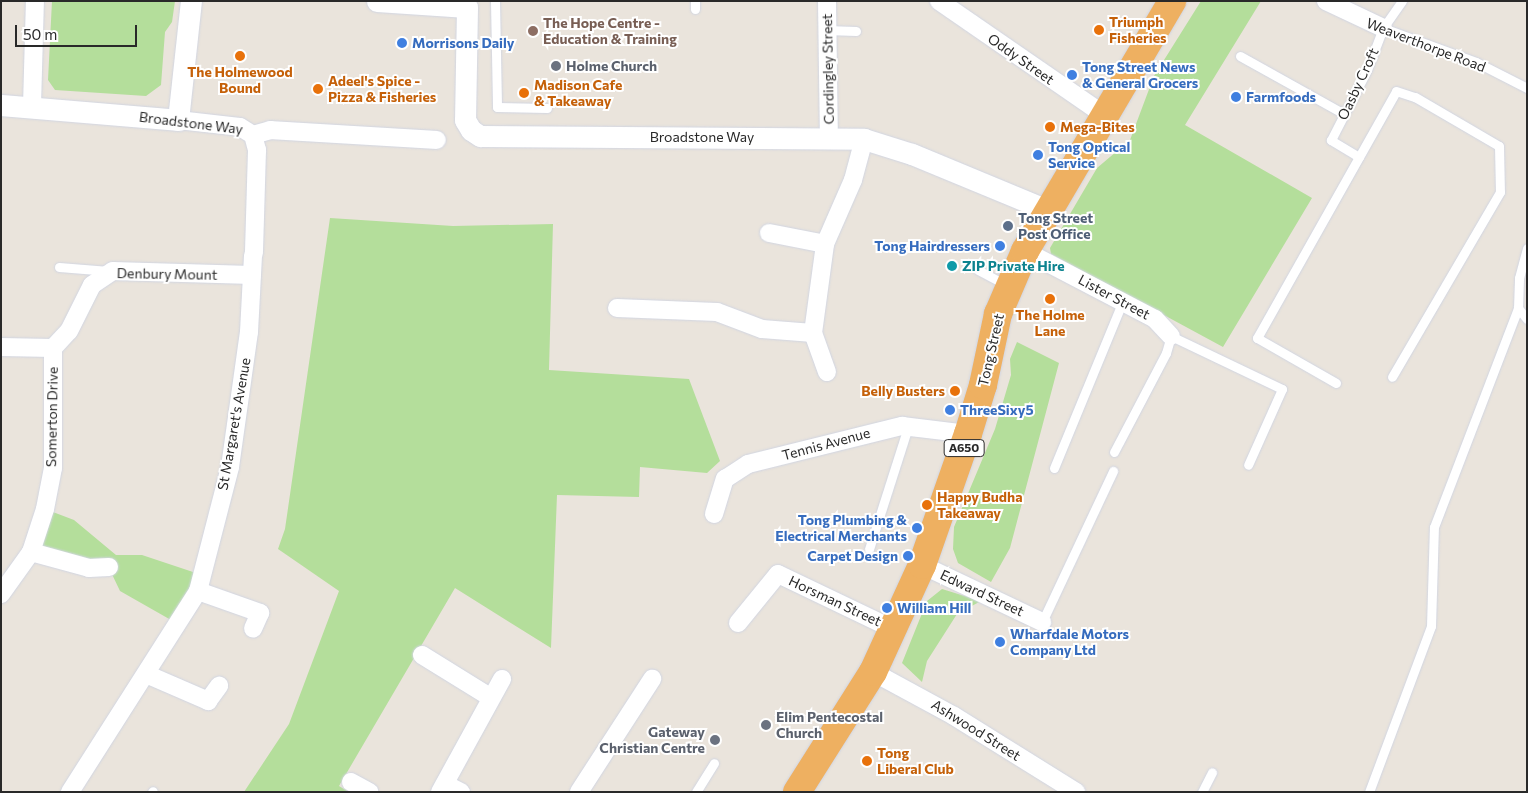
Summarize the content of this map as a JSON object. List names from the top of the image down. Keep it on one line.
{"streets":{"highway":["Tong Street","A650"],"street":["Weaverthorpe Road","Oddy Street","Cordingley Street","Broadstone Way","Denbury Mount","Lister Street","Somerton Drive","St Margaret's Avenue","Tennis Avenue","Edward Street","Horsman Street","Ashwood Street"],"lane":["Oasby Croft"]},"crossings":[["Weaverthorpe Road","Oasby Croft"],["Oddy Street","Tong Street"],["Cordingley Street","Broadstone Way"],["Broadstone Way","Tong Street"],["Broadstone Way","St Margaret's Avenue"],["Denbury Mount","Somerton Drive"],["Denbury Mount","St Margaret's Avenue"],["Lister Street","Tong Street"],["Tong Street","Tennis Avenue"],["Tong Street","Edward Street"],["Tong Street","Horsman Street"],["Tong Street","Ashwood Street"]],"places":["Triumph Fisheries","The Hope Centre - Education & Training","Morrisons Daily","The Holmewood Bound","Holme Church","Tong Street News & General Grocers","Adeel's Spice - Pizza & Fisheries","Madison Cafe & Takeaway","Farmfoods","Mega-Bites","Tong Optical Service","Tong Street Post Office","Tong Hairdressers","ZIP Private Hire","The Holme Lane","Belly Busters","ThreeSixy5","Happy Budha Takeaway","Tong Plumbing & Electrical Merchants","Carpet Design","William Hill","Wharfdale Motors Company Ltd","Elim Pentecostal Church","Gateway Christian Centre","Tong Liberal Club"],"scale_bar":"50 m"}
